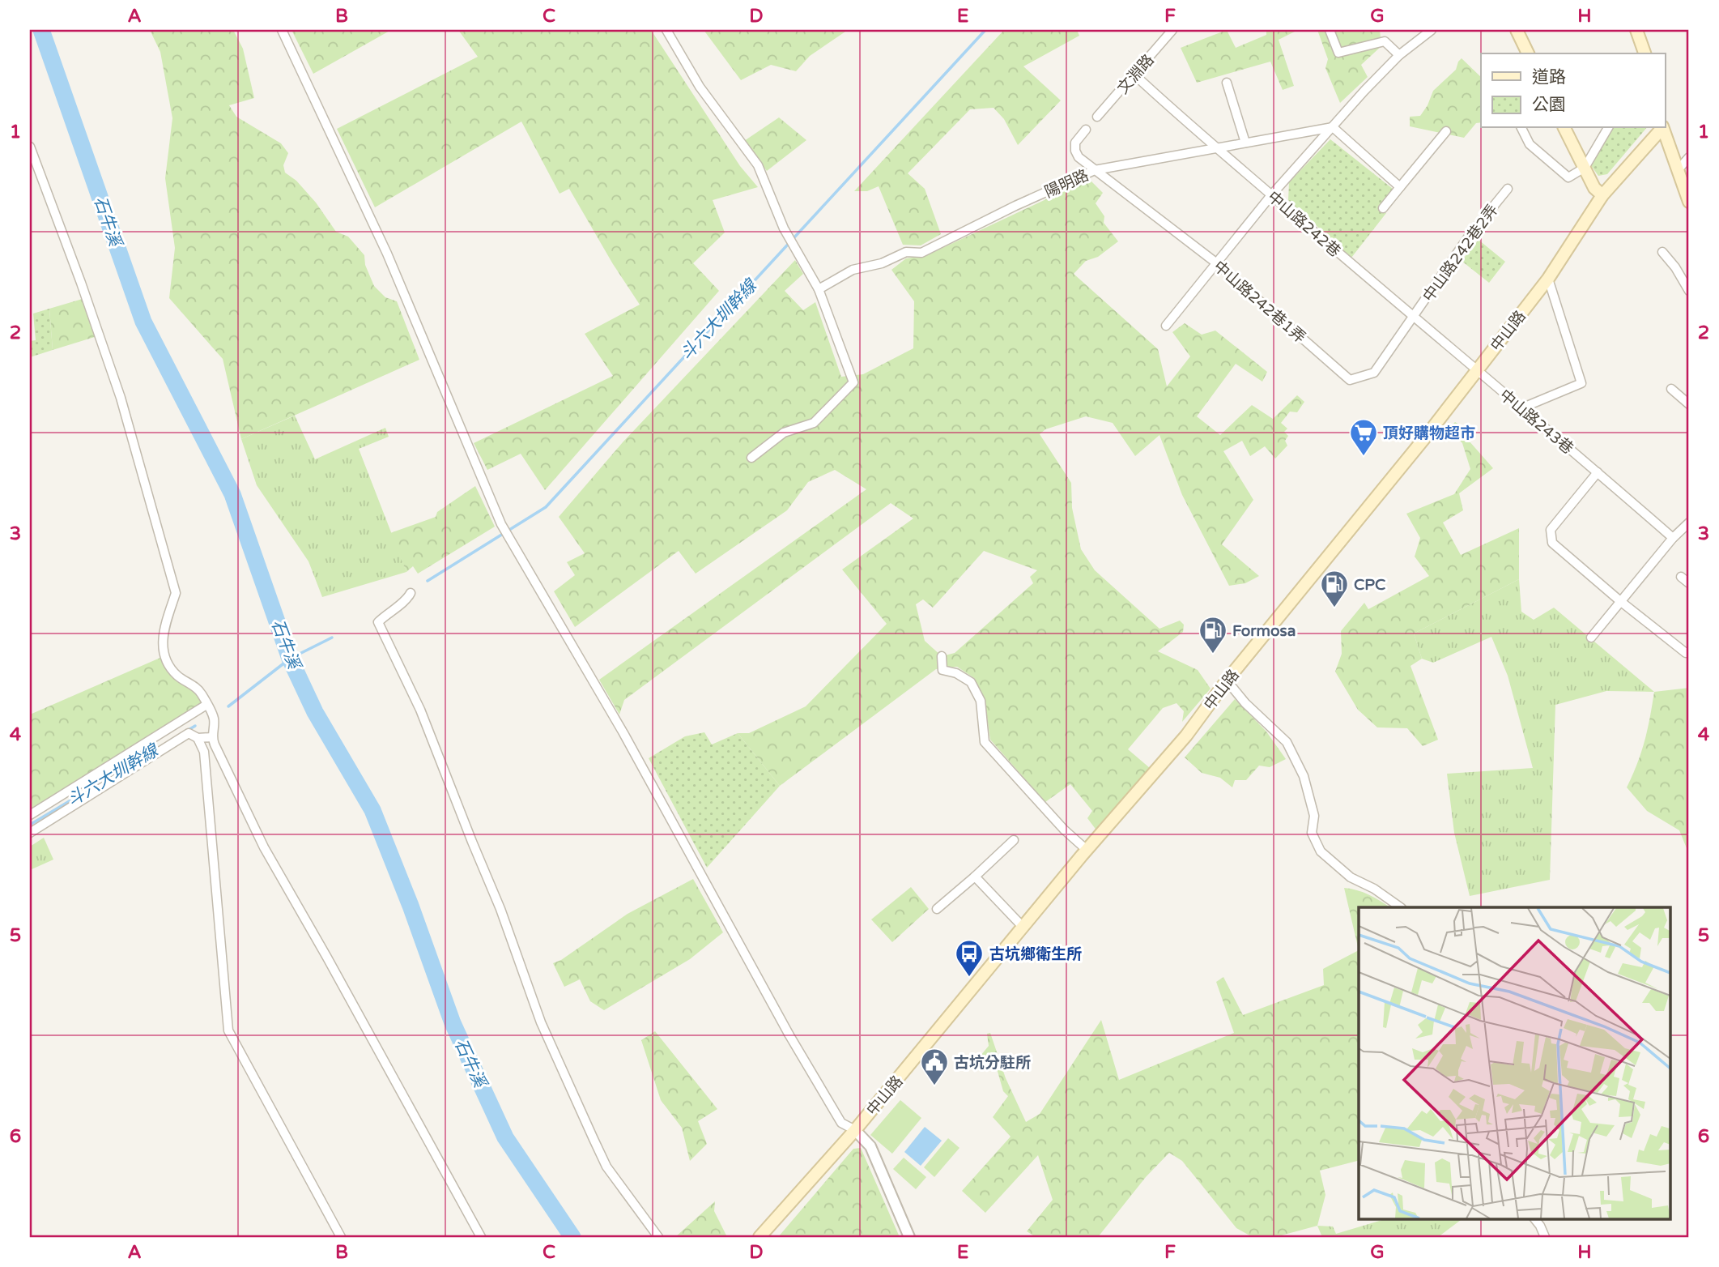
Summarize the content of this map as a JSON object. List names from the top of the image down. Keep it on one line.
{"streets":{"main road":["中山路"],"street":["文淵路","陽明路","中山路242巷","中山路242巷2弄","中山路242巷1弄","中山路243巷"]},"crossings":[["文淵路","中山路242巷"],["陽明路","中山路242巷"],["陽明路","中山路242巷1弄"],["中山路242巷","中山路242巷2弄"],["中山路242巷","中山路242巷1弄"],["中山路242巷","中山路"],["中山路242巷","中山路243巷"],["中山路242巷2弄","中山路242巷1弄"],["中山路","中山路243巷"]],"water":["石牛溪","斗六大圳幹線"],"places":{"supermarket":["頂好購物超市"],"fuel station":["CPC","Formosa"],"bus stop":["古坑鄉衛生所"],"public building":["古坑分駐所"]},"legend":["道路","公園"],"grid":{"columns":["A","B","C","D","E","F","G","H"],"rows":["1","2","3","4","5","6"]}}
